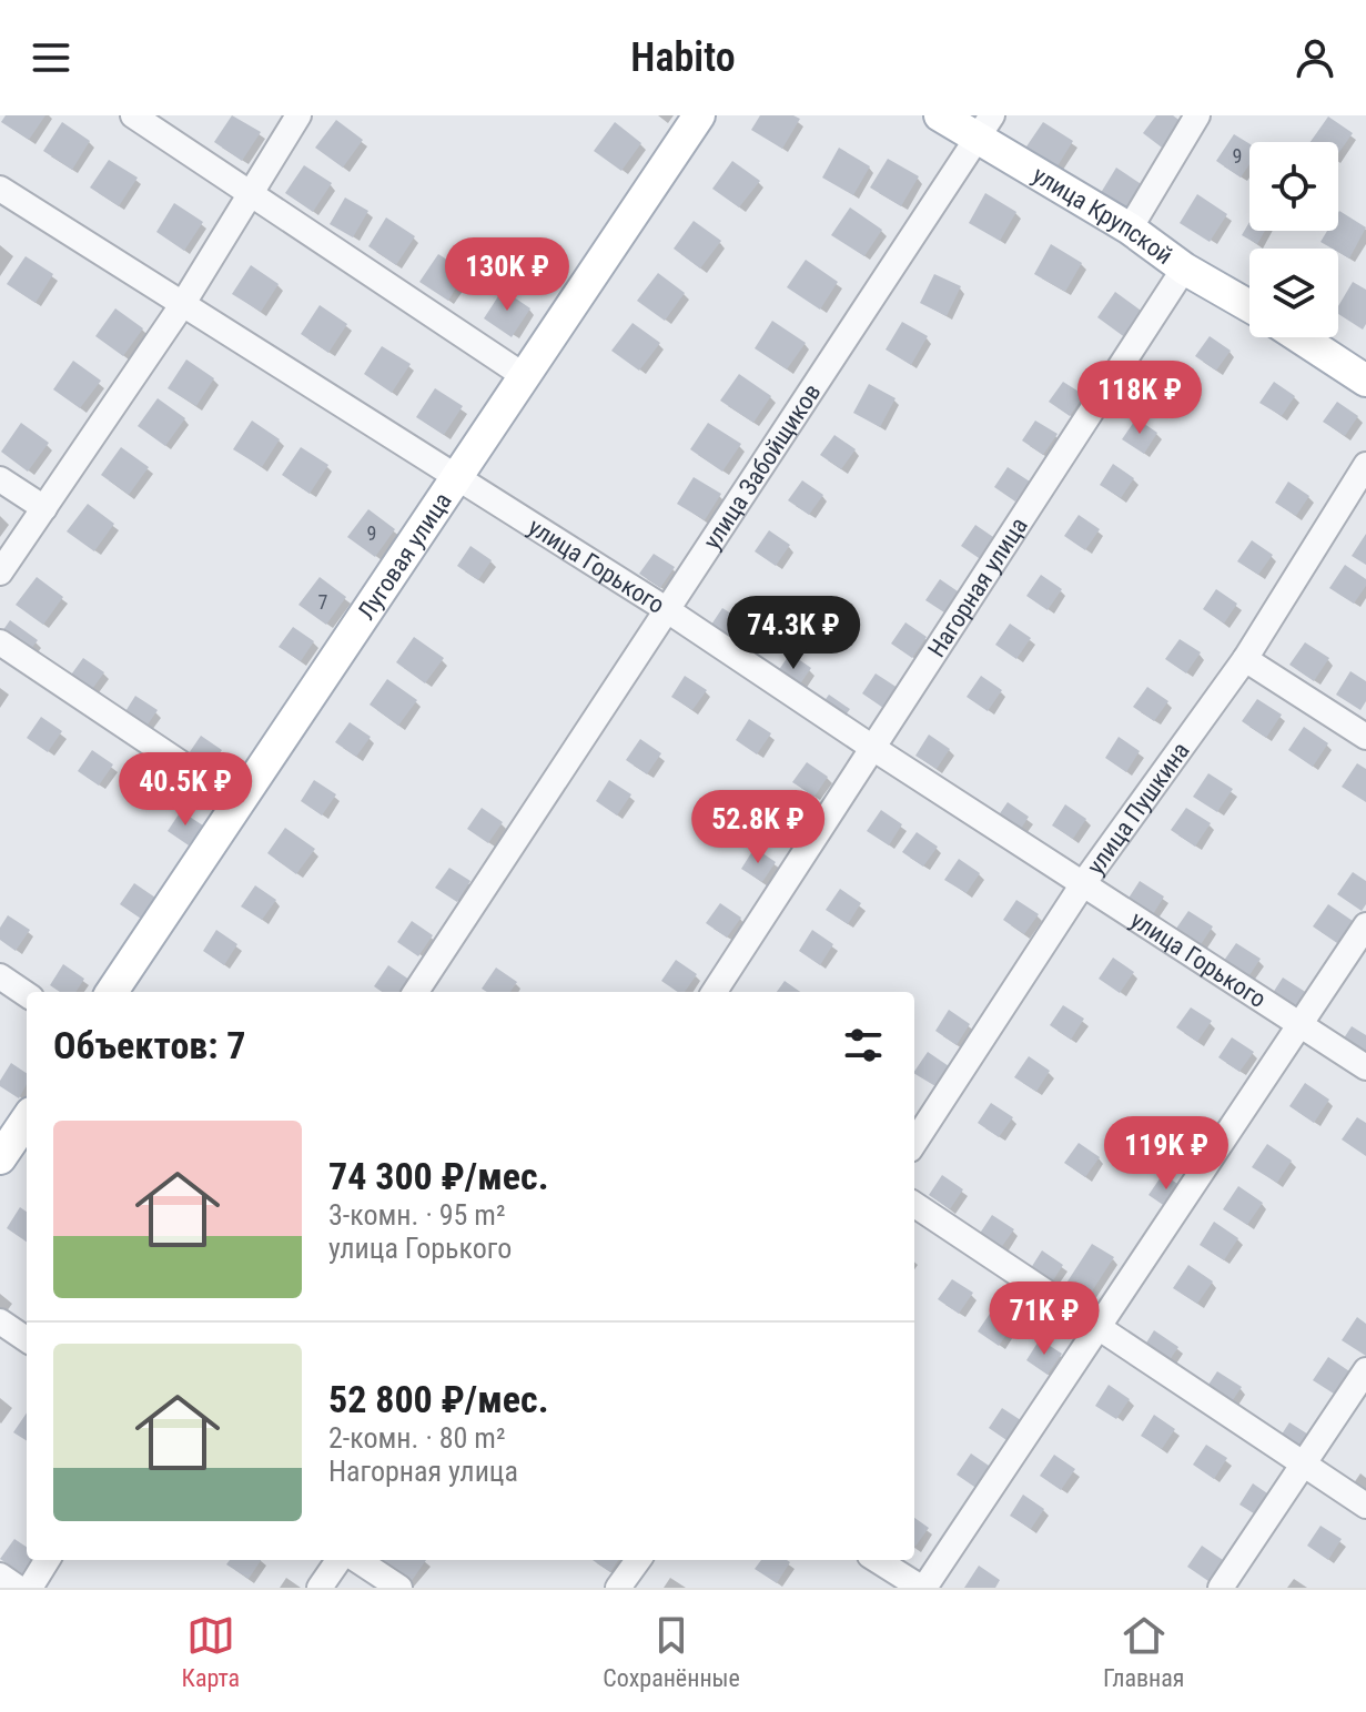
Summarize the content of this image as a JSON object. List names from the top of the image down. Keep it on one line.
{"streets":{"main road":["улица Крупской","Луговая улица"],"street":["улица Забойщиков","улица Горького","Нагорная улица","улица Пушкина"]},"crossings":[["улица Крупской","улица Забойщиков"],["улица Крупской","Нагорная улица"],["улица Забойщиков","улица Горького"],["Луговая улица","улица Горького"],["улица Горького","Нагорная улица"],["улица Горького","улица Пушкина"]],"house_numbers":["9","9","7"],"page":{"header":"Habito","price":["130K ₽","118K ₽","74.3K ₽","40.5K ₽","52.8K ₽","119K ₽","71K ₽"],"heading":"Объектов: 7","list":[{"name":"74 300 ₽/мес.","note":"3-комн. · 95 m² · улица Горького"},{"name":"52 800 ₽/мес.","note":"2-комн. · 80 m² · Нагорная улица"}],"tabs":["Карта","Сохранённые","Главная"]}}
